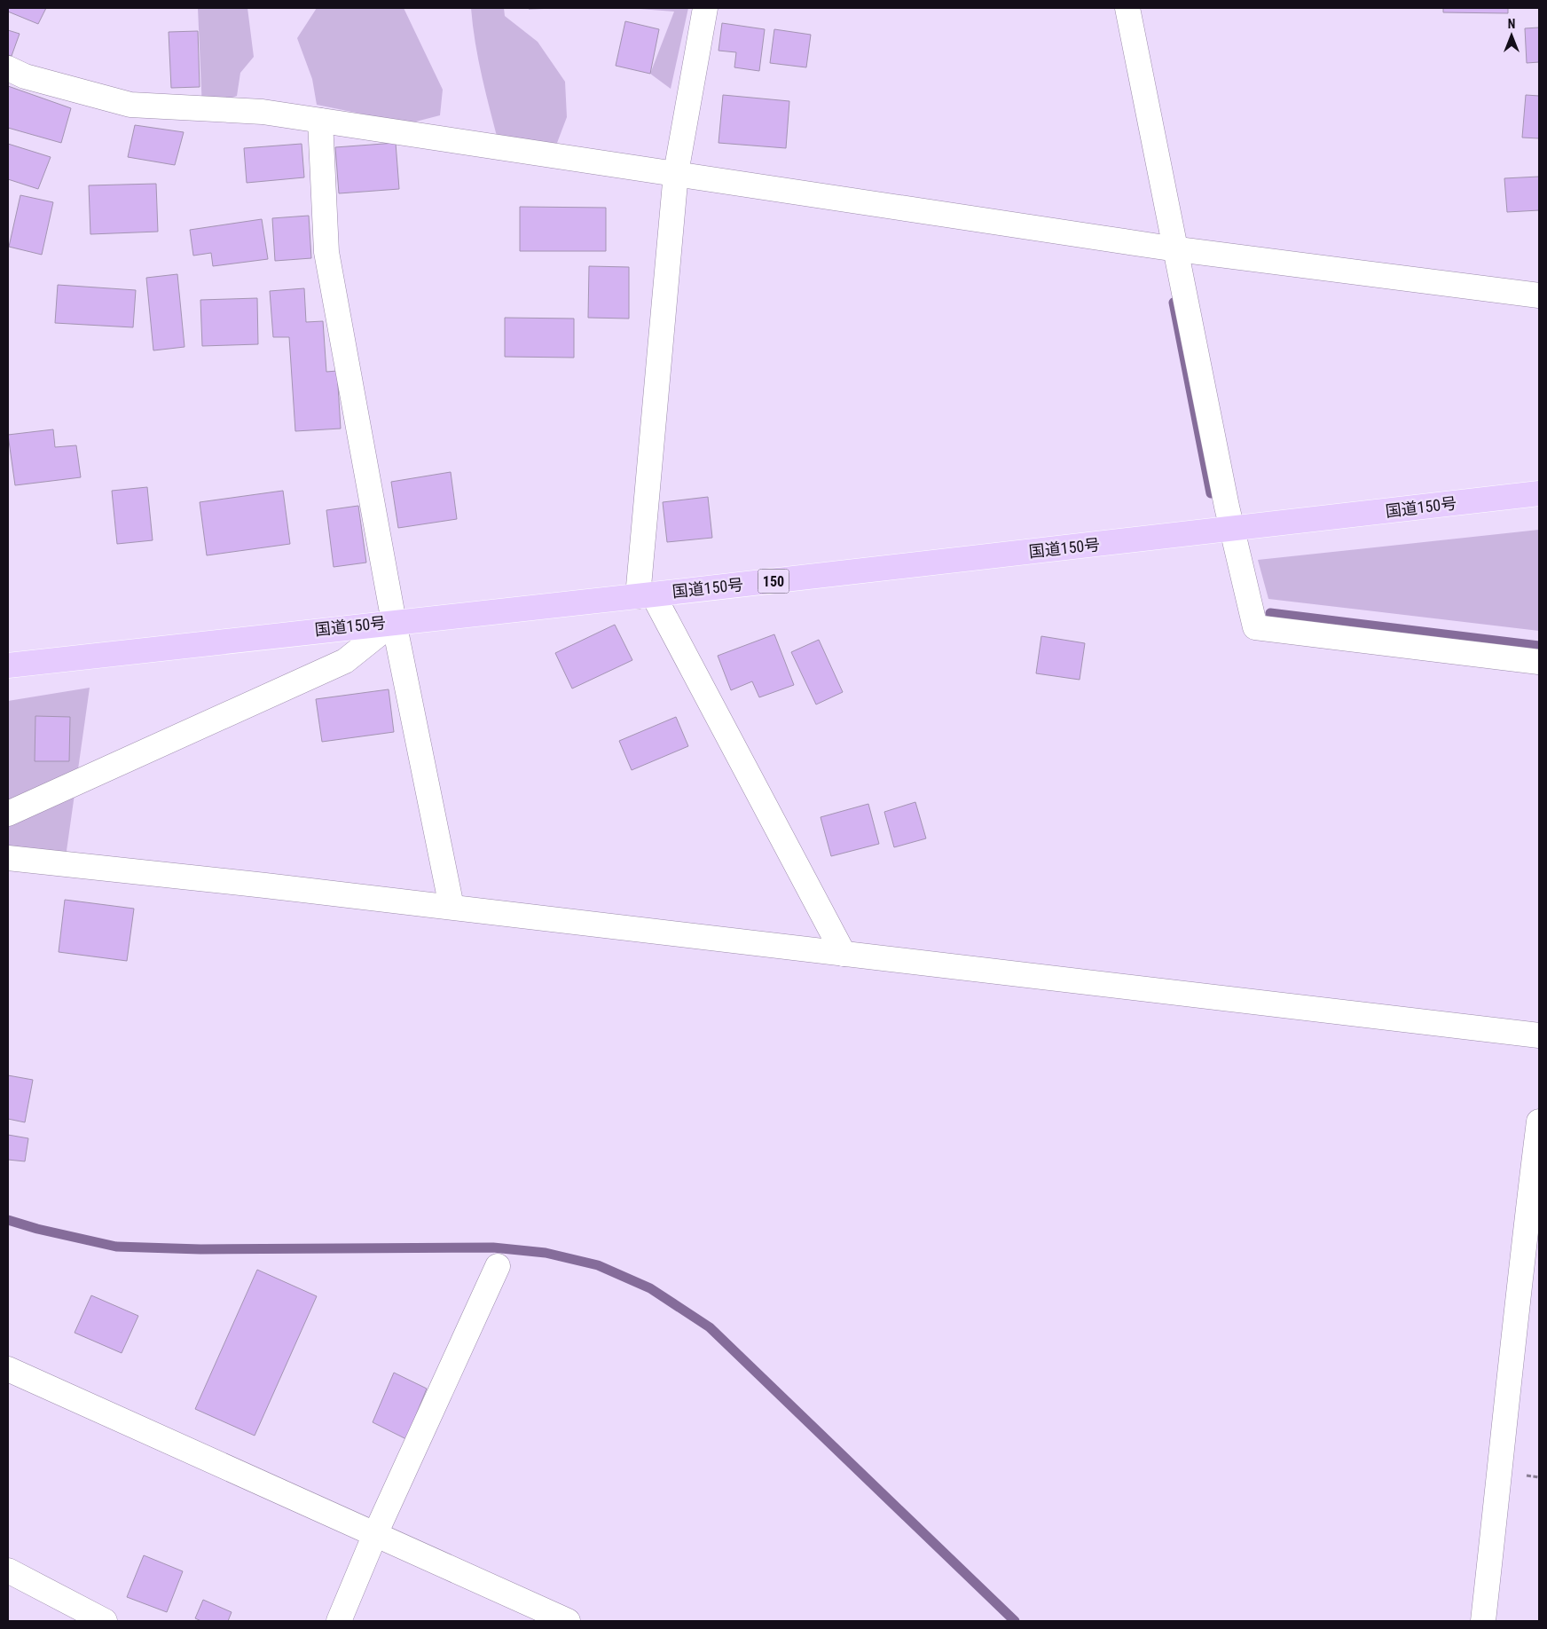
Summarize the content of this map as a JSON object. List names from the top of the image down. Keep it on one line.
{"streets":{"highway":["国道150号","150"]},"north":"top"}
